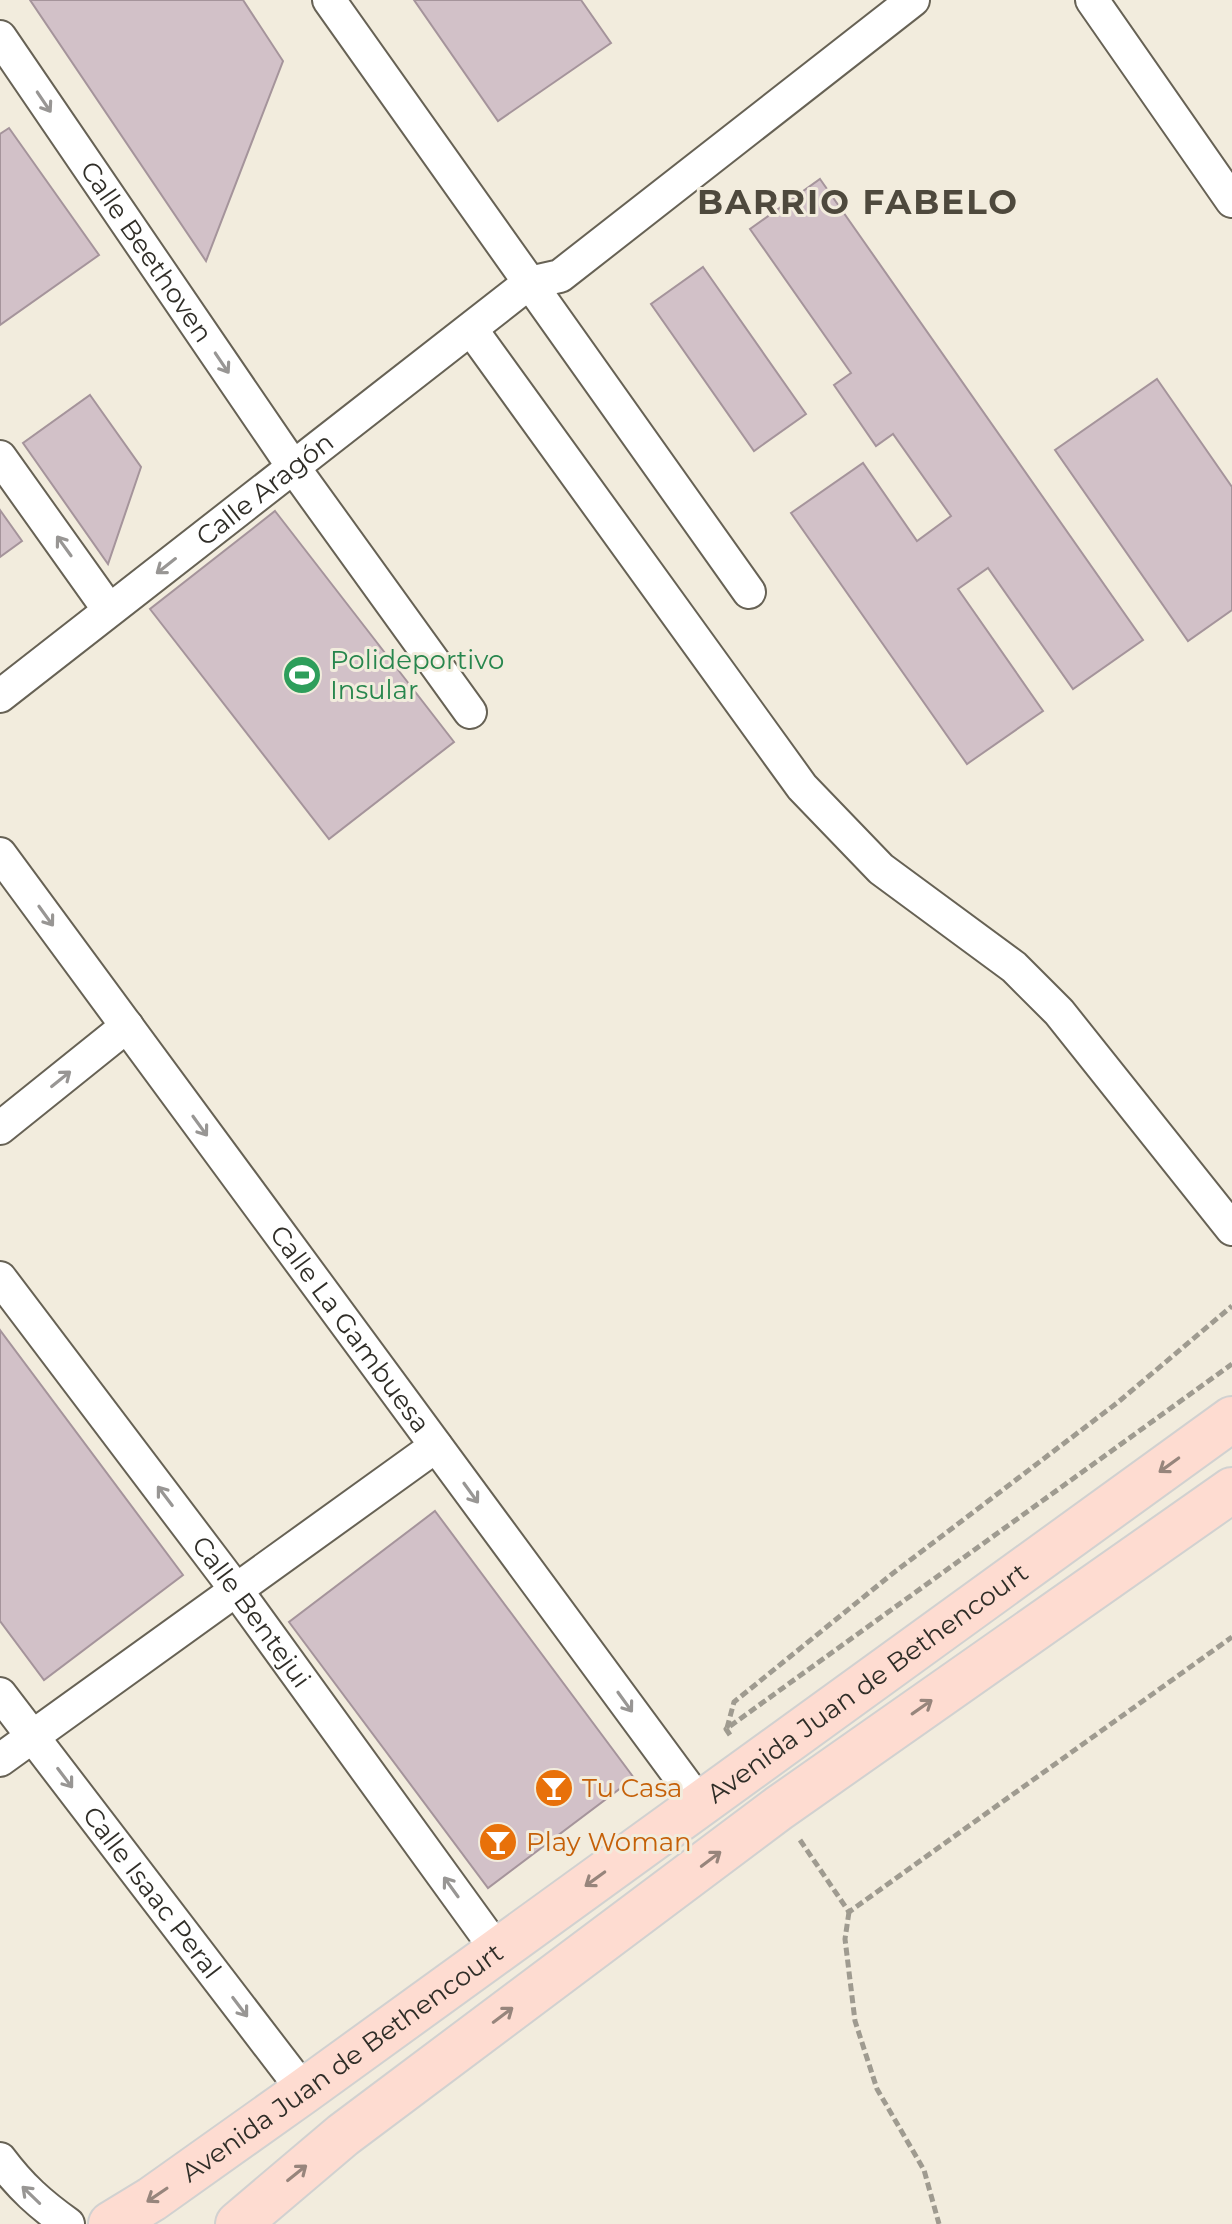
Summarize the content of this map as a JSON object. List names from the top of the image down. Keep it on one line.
{"streets":{"main road":["Avenida Juan de Bethencourt"],"street":["Calle Beethoven","Calle Aragón","Calle La Gambuesa","Calle Bentejui","Calle Isaac Peral"]},"crossings":[["Calle Beethoven","Calle Aragón"],["Calle La Gambuesa","Avenida Juan de Bethencourt"],["Calle Bentejui","Avenida Juan de Bethencourt"],["Avenida Juan de Bethencourt","Calle Isaac Peral"]],"one_way":["Calle La Gambuesa","Calle Bentejui","Calle Isaac Peral"],"districts":["BARRIO FABELO"],"places":{"sports":["Polideportivo Insular"],"bar":["Tu Casa","Play Woman"]}}
